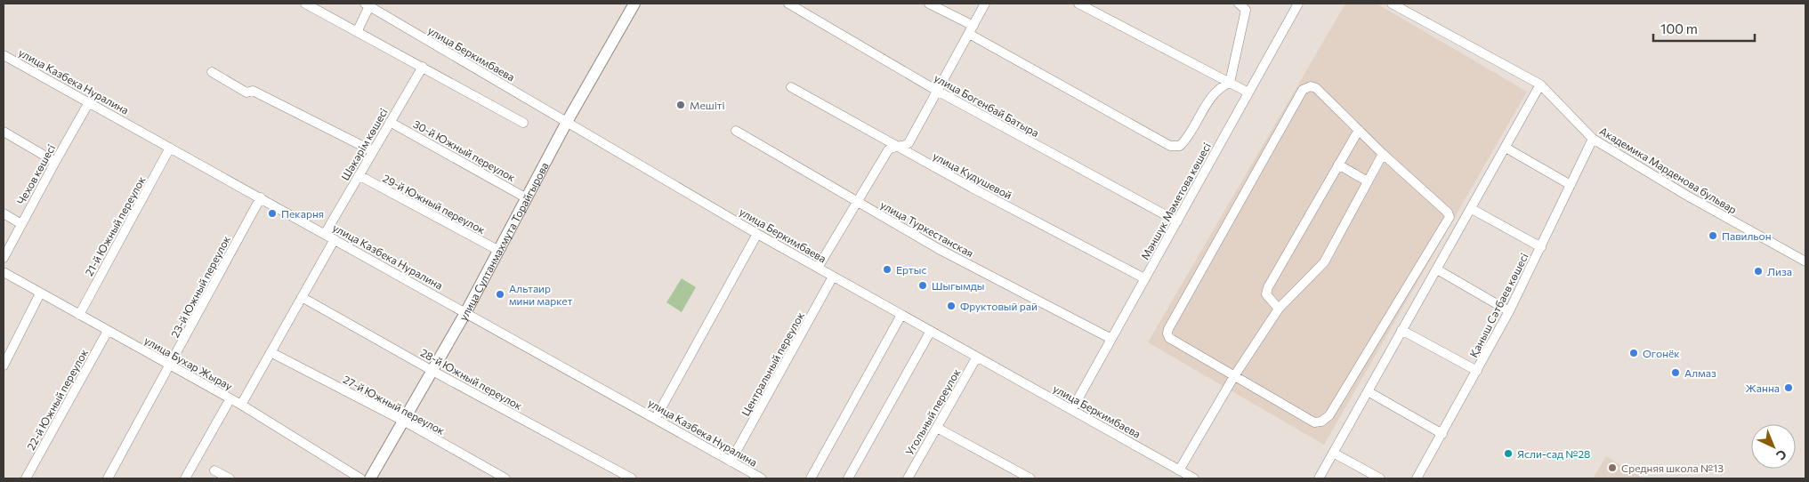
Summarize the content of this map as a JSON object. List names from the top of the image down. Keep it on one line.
{"streets":{"main road":["улица Султанмахмута Торайгырова"],"street":["улица Беркимбаева","улица Казбека Нуралина","улица Богенбай Батыра","Шәкәрім көшесі","30-й Южный переулок","Академика Марденова бульвар","Чехов көшесі","улица Кудушевой","Мәншүк Мәметова көшесі","29-й Южный переулок","21-й Южный переулок","улица Туркестанская","23-й Южный переулок","Қаныш Сәтбаев көшесі","улица Бухар Жырау","Центральный переулок","28-й Южный переулок","22-й Южный переулок","27-й Южный переулок","Угольный переулок"]},"crossings":[["улица Беркимбаева","Мәншүк Мәметова көшесі"],["улица Беркимбаева","улица Султанмахмута Торайгырова"],["улица Беркимбаева","Центральный переулок"],["улица Беркимбаева","Угольный переулок"],["улица Казбека Нуралина","Шәкәрім көшесі"],["улица Казбека Нуралина","Чехов көшесі"],["улица Казбека Нуралина","21-й Южный переулок"],["улица Казбека Нуралина","улица Султанмахмута Торайгырова"],["улица Казбека Нуралина","23-й Южный переулок"],["улица Казбека Нуралина","Центральный переулок"],["улица Богенбай Батыра","Мәншүк Мәметова көшесі"],["Шәкәрім көшесі","30-й Южный переулок"],["Шәкәрім көшесі","29-й Южный переулок"],["30-й Южный переулок","улица Султанмахмута Торайгырова"],["Академика Марденова бульвар","Қаныш Сәтбаев көшесі"],["улица Кудушевой","Мәншүк Мәметова көшесі"],["Мәншүк Мәметова көшесі","улица Туркестанская"],["29-й Южный переулок","улица Султанмахмута Торайгырова"],["21-й Южный переулок","улица Бухар Жырау"],["улица Султанмахмута Торайгырова","28-й Южный переулок"],["улица Султанмахмута Торайгырова","27-й Южный переулок"],["23-й Южный переулок","улица Бухар Жырау"],["улица Бухар Жырау","22-й Южный переулок"]],"places":["Мешіті","Пекарня","Павильон","Ертыс","Лиза","Шыгымды","Альтаир мини маркет","Фруктовый рай","Огонёк","Алмаз","Жанна","Ясли-сад №28","Средняя школа №13"],"scale_bar":"100 m","north":"bottom right"}
